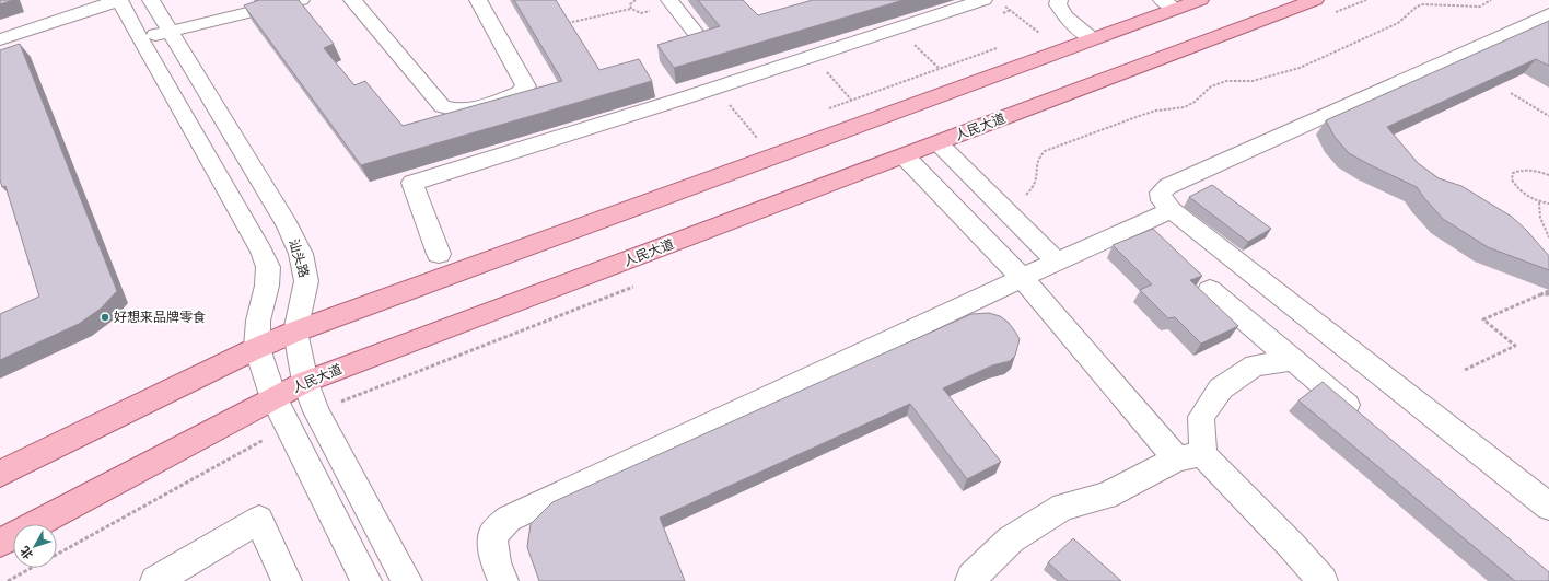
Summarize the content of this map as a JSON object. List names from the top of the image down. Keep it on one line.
{"streets":{"main road":["人民大道"],"street":["汕头路"]},"crossings":[["人民大道","汕头路"]],"places":["好想来品牌零食"],"north":"bottom left"}
